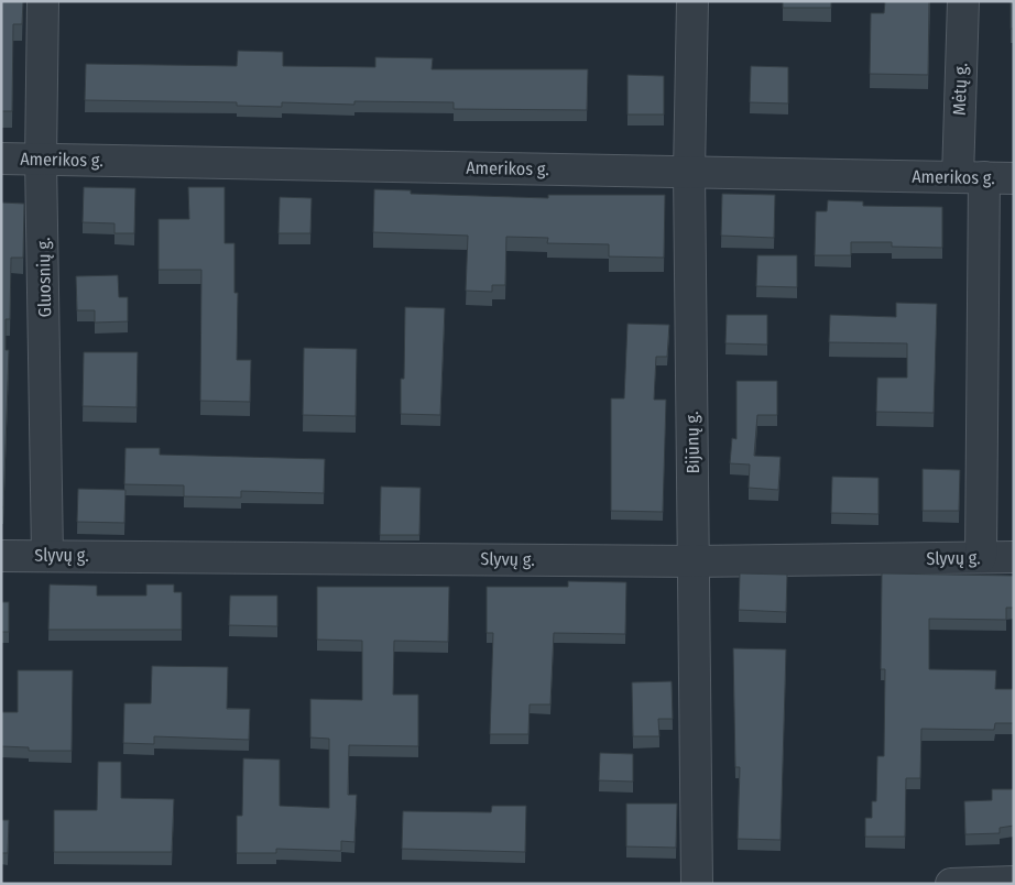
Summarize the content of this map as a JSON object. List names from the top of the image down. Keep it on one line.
{"streets":{"street":["Mėtų g.","Amerikos g.","Gluosnių g.","Bijūnų g.","Slyvų g."]},"crossings":[["Mėtų g.","Amerikos g."],["Mėtų g.","Slyvų g."],["Amerikos g.","Gluosnių g."],["Amerikos g.","Bijūnų g."],["Gluosnių g.","Slyvų g."],["Bijūnų g.","Slyvų g."]]}
